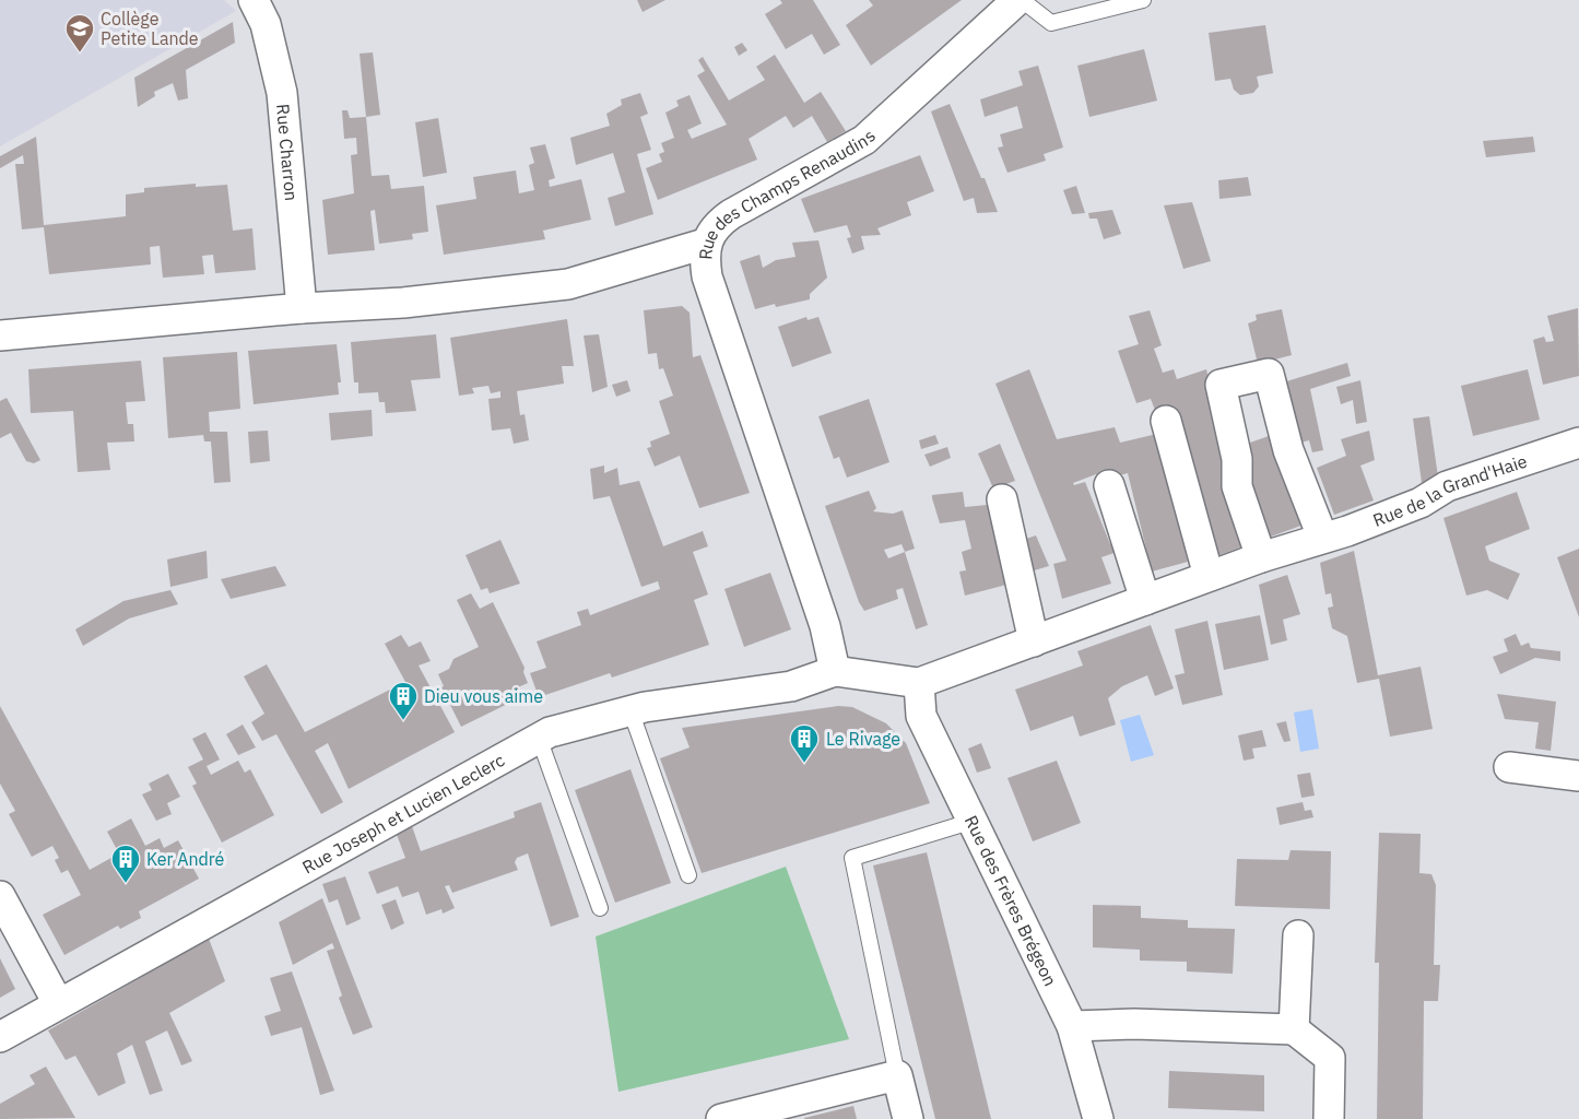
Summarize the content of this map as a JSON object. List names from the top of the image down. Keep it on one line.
{"streets":{"street":["Rue Charron","Rue des Champs Renaudins","Rue de la Grand'Haie","Rue Joseph et Lucien Leclerc","Rue des Frères Brégeon"]},"crossings":[["Rue des Champs Renaudins","Rue de la Grand'Haie"],["Rue des Champs Renaudins","Rue Joseph et Lucien Leclerc"],["Rue de la Grand'Haie","Rue Joseph et Lucien Leclerc"],["Rue de la Grand'Haie","Rue des Frères Brégeon"]],"places":{"school or university":["Collège Petite Lande"],"building":["Dieu vous aime","Le Rivage","Ker André"]}}
